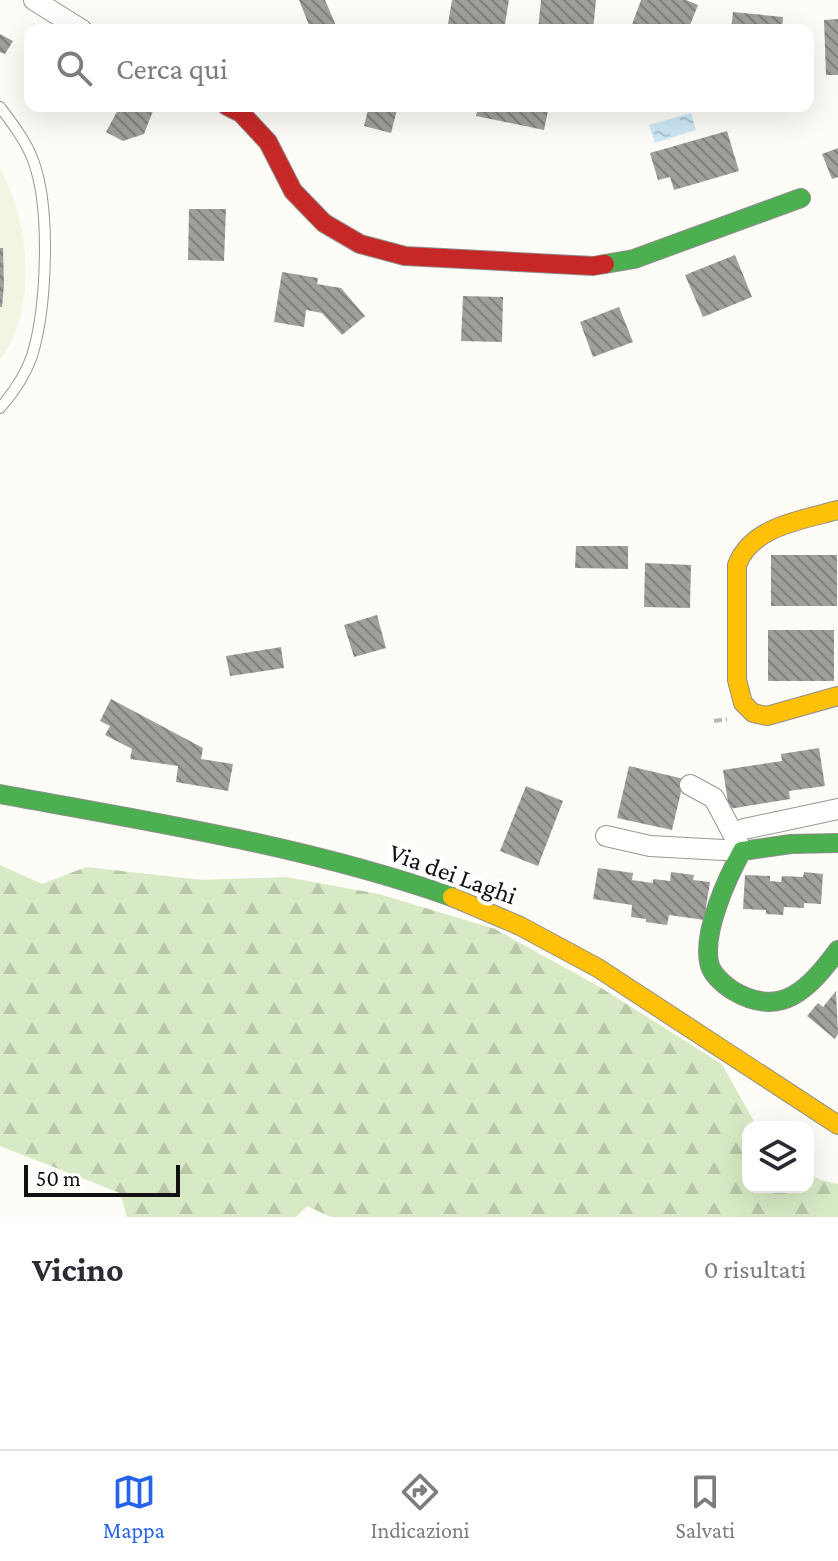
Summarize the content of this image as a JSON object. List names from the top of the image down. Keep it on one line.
{"streets":{"street":["Via dei Laghi"]},"scale_bar":"50 m","page":{"search":"Cerca qui","scale":"50 m","heading":["Vicino","0 risultati"],"nav":["Mappa","Indicazioni","Salvati"]}}
